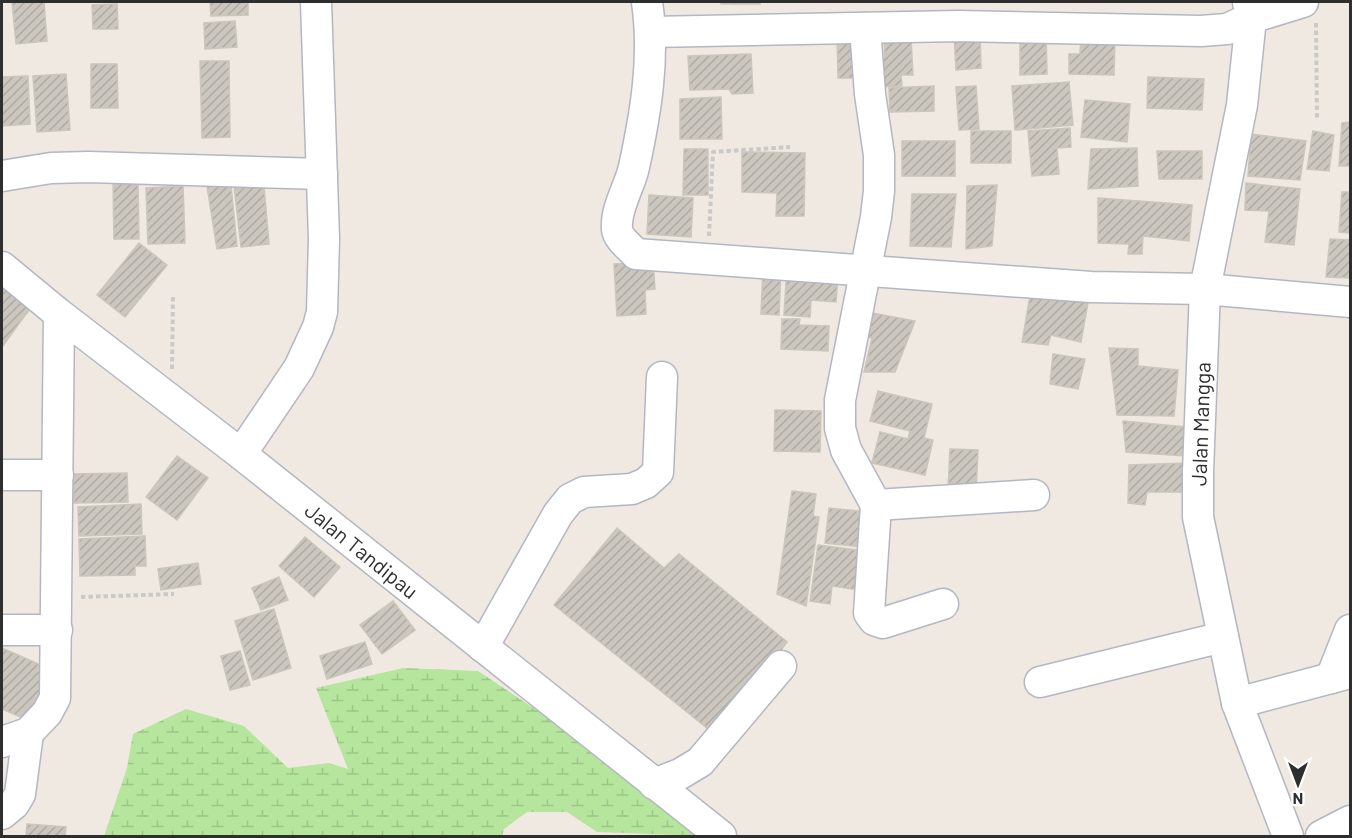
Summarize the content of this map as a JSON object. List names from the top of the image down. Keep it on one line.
{"streets":{"street":["Jalan Mangga","Jalan Tandipau"]},"north":"bottom"}
